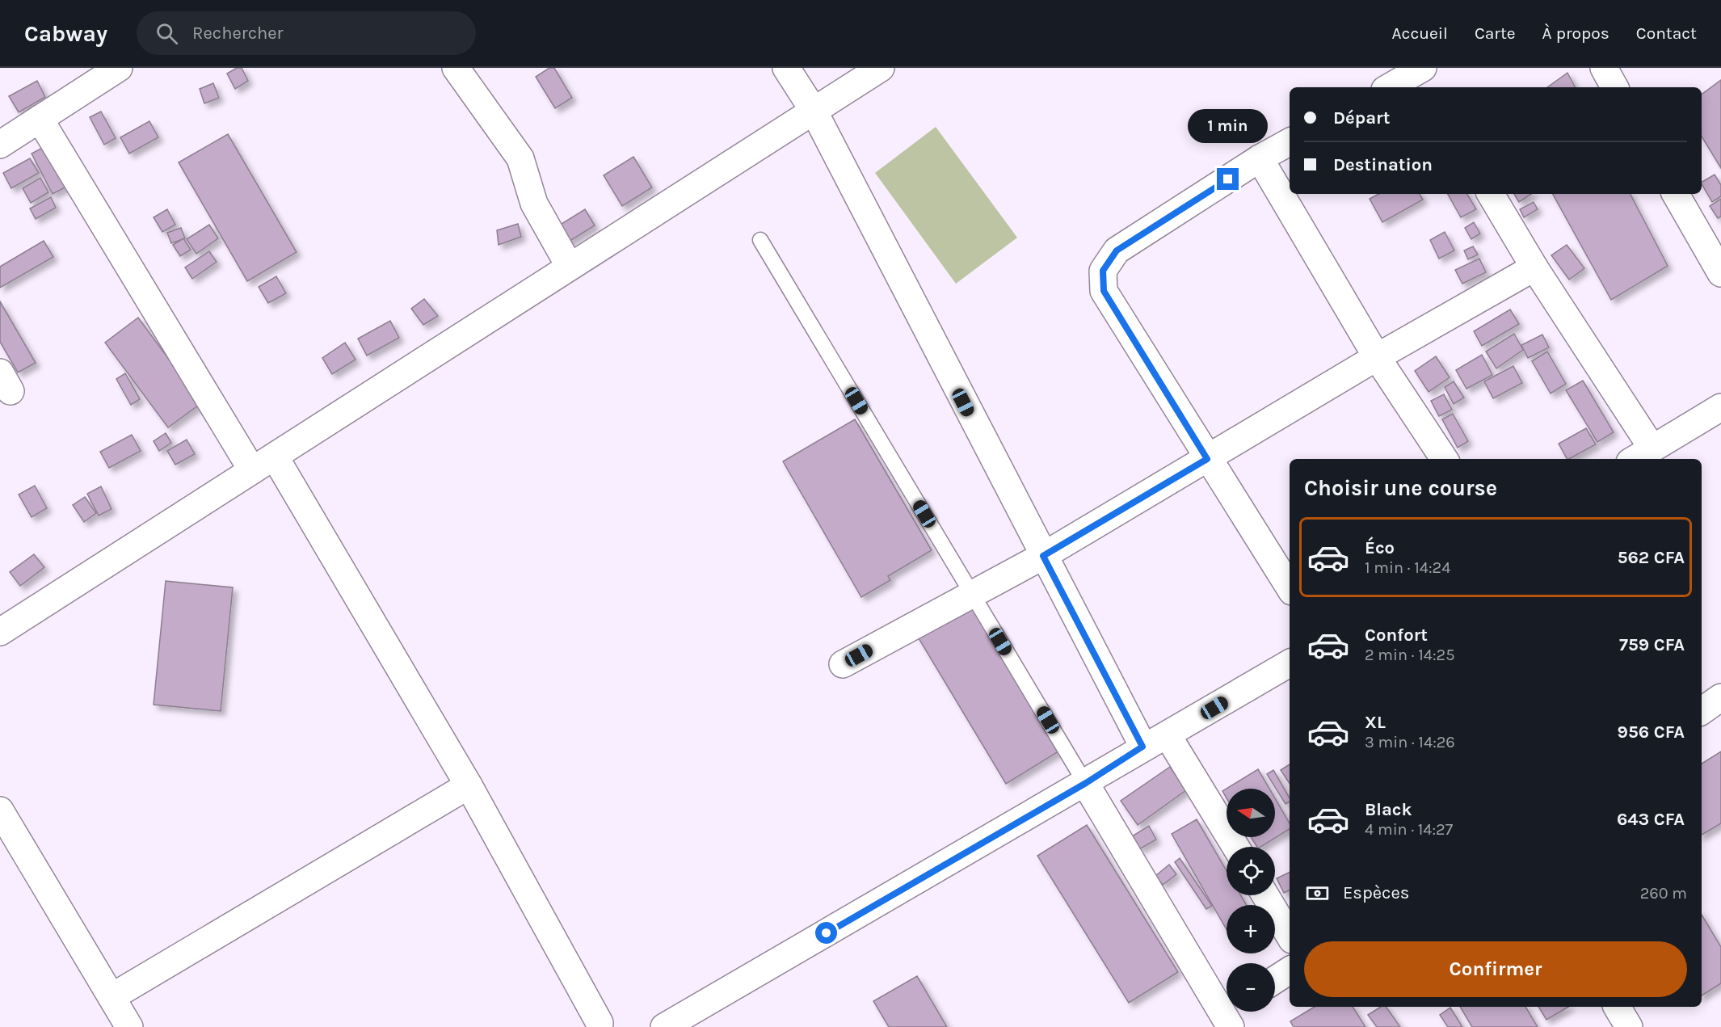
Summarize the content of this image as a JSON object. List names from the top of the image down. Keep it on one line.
{"north":"left","page":{"header":"Cabway","search":"Rechercher","nav":["Accueil","Carte","À propos","Contact"],"banner":["Départ","Destination"],"bubble":"1 min","heading":"Choisir une course","list":[{"name":"Éco","note":"1 min · 14:24","value":"562 CFA"},{"name":"Confort","note":"2 min · 14:25","value":"759 CFA"},{"name":"XL","note":"3 min · 14:26","value":"956 CFA"},{"name":"Black","note":"4 min · 14:27","value":"643 CFA"}],"map_buttons":["+","−"],"pay":["Espèces","260 m"],"buttons":"Confirmer"}}
